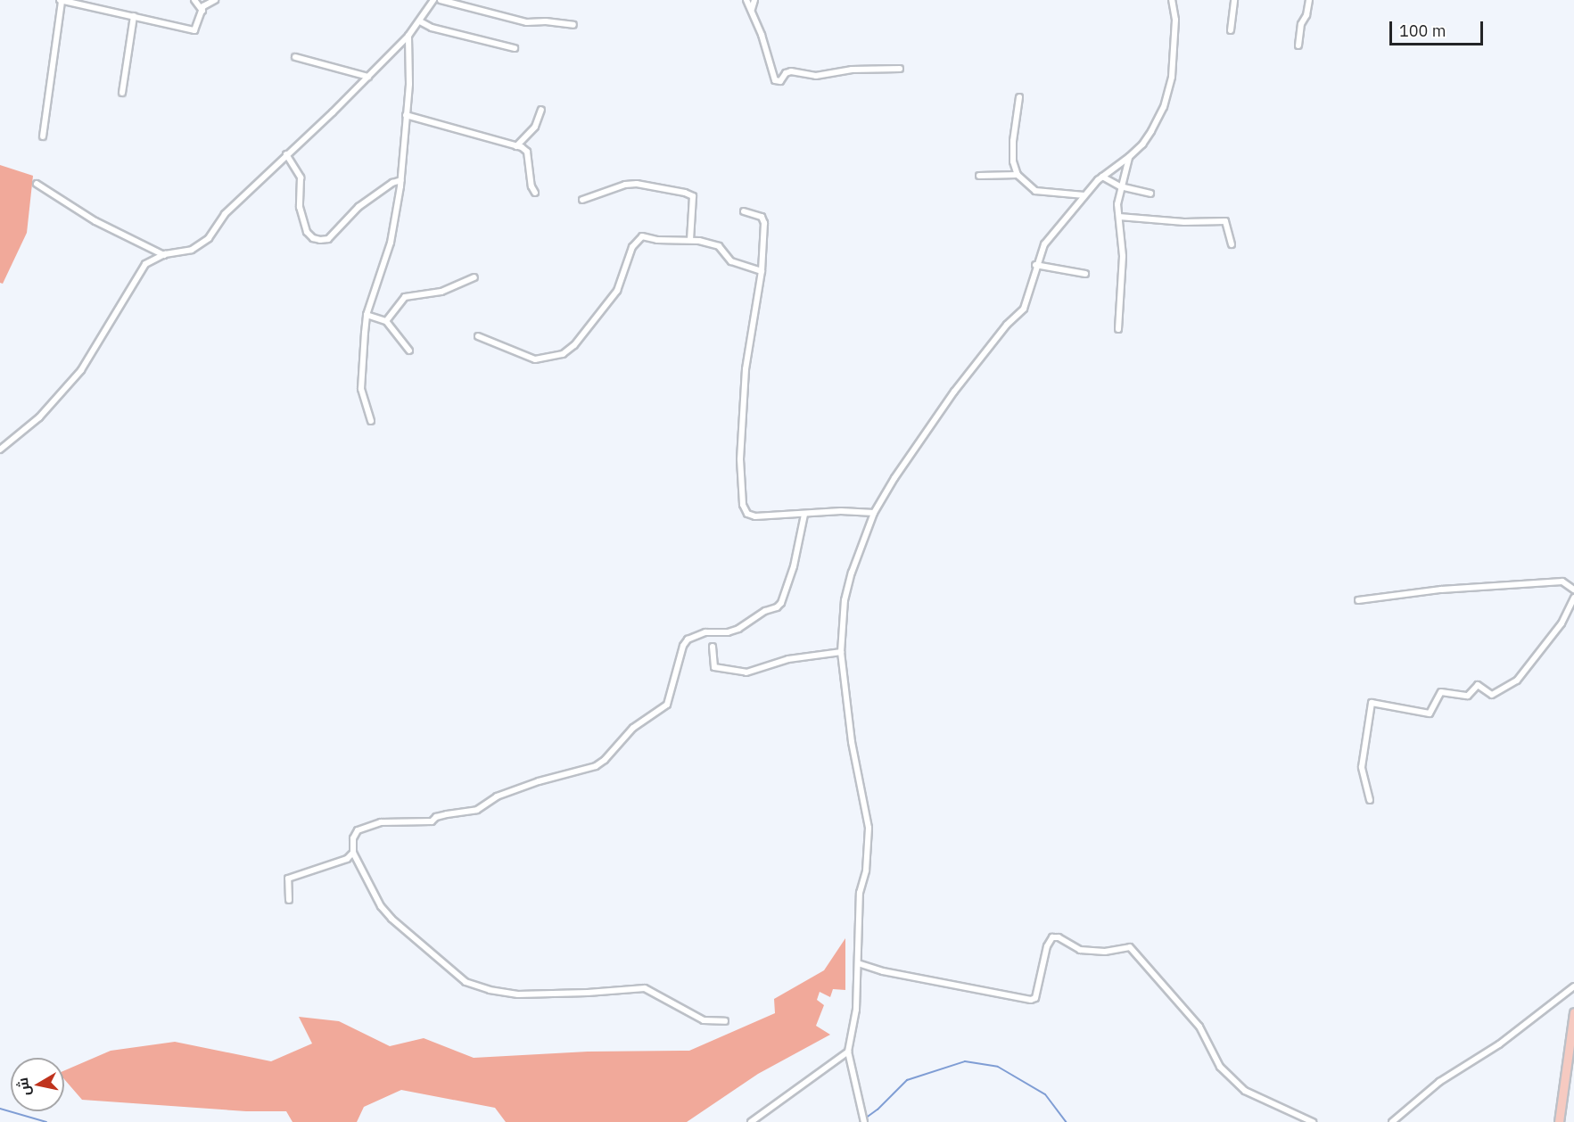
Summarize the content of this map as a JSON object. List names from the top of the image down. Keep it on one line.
{"scale_bar":"100 m","north":"left"}
